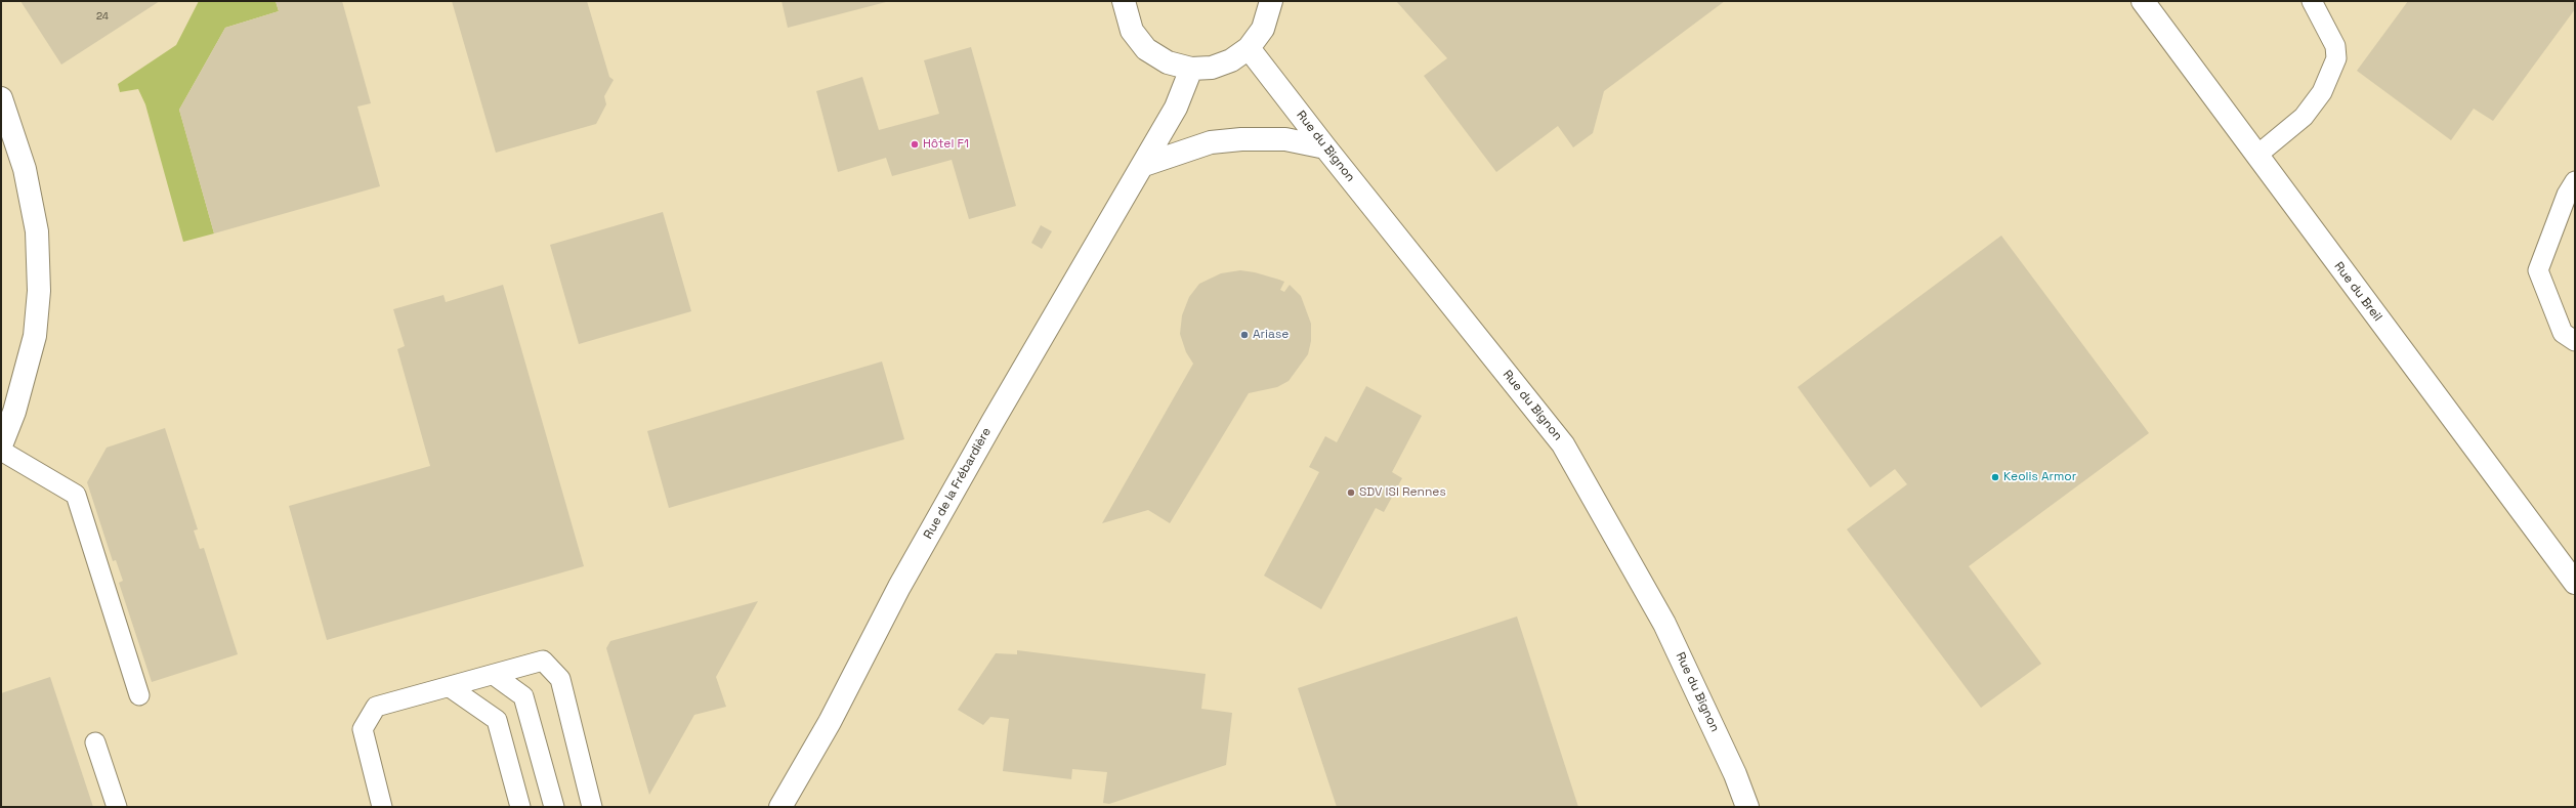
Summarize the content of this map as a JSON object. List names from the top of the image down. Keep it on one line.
{"streets":{"street":["Rue du Bignon","Rue du Breil","Rue de la Frébardière"]},"places":["Hôtel F1","Ariase","Keolis Armor","SDV ISI Rennes"],"house_numbers":["24"]}
